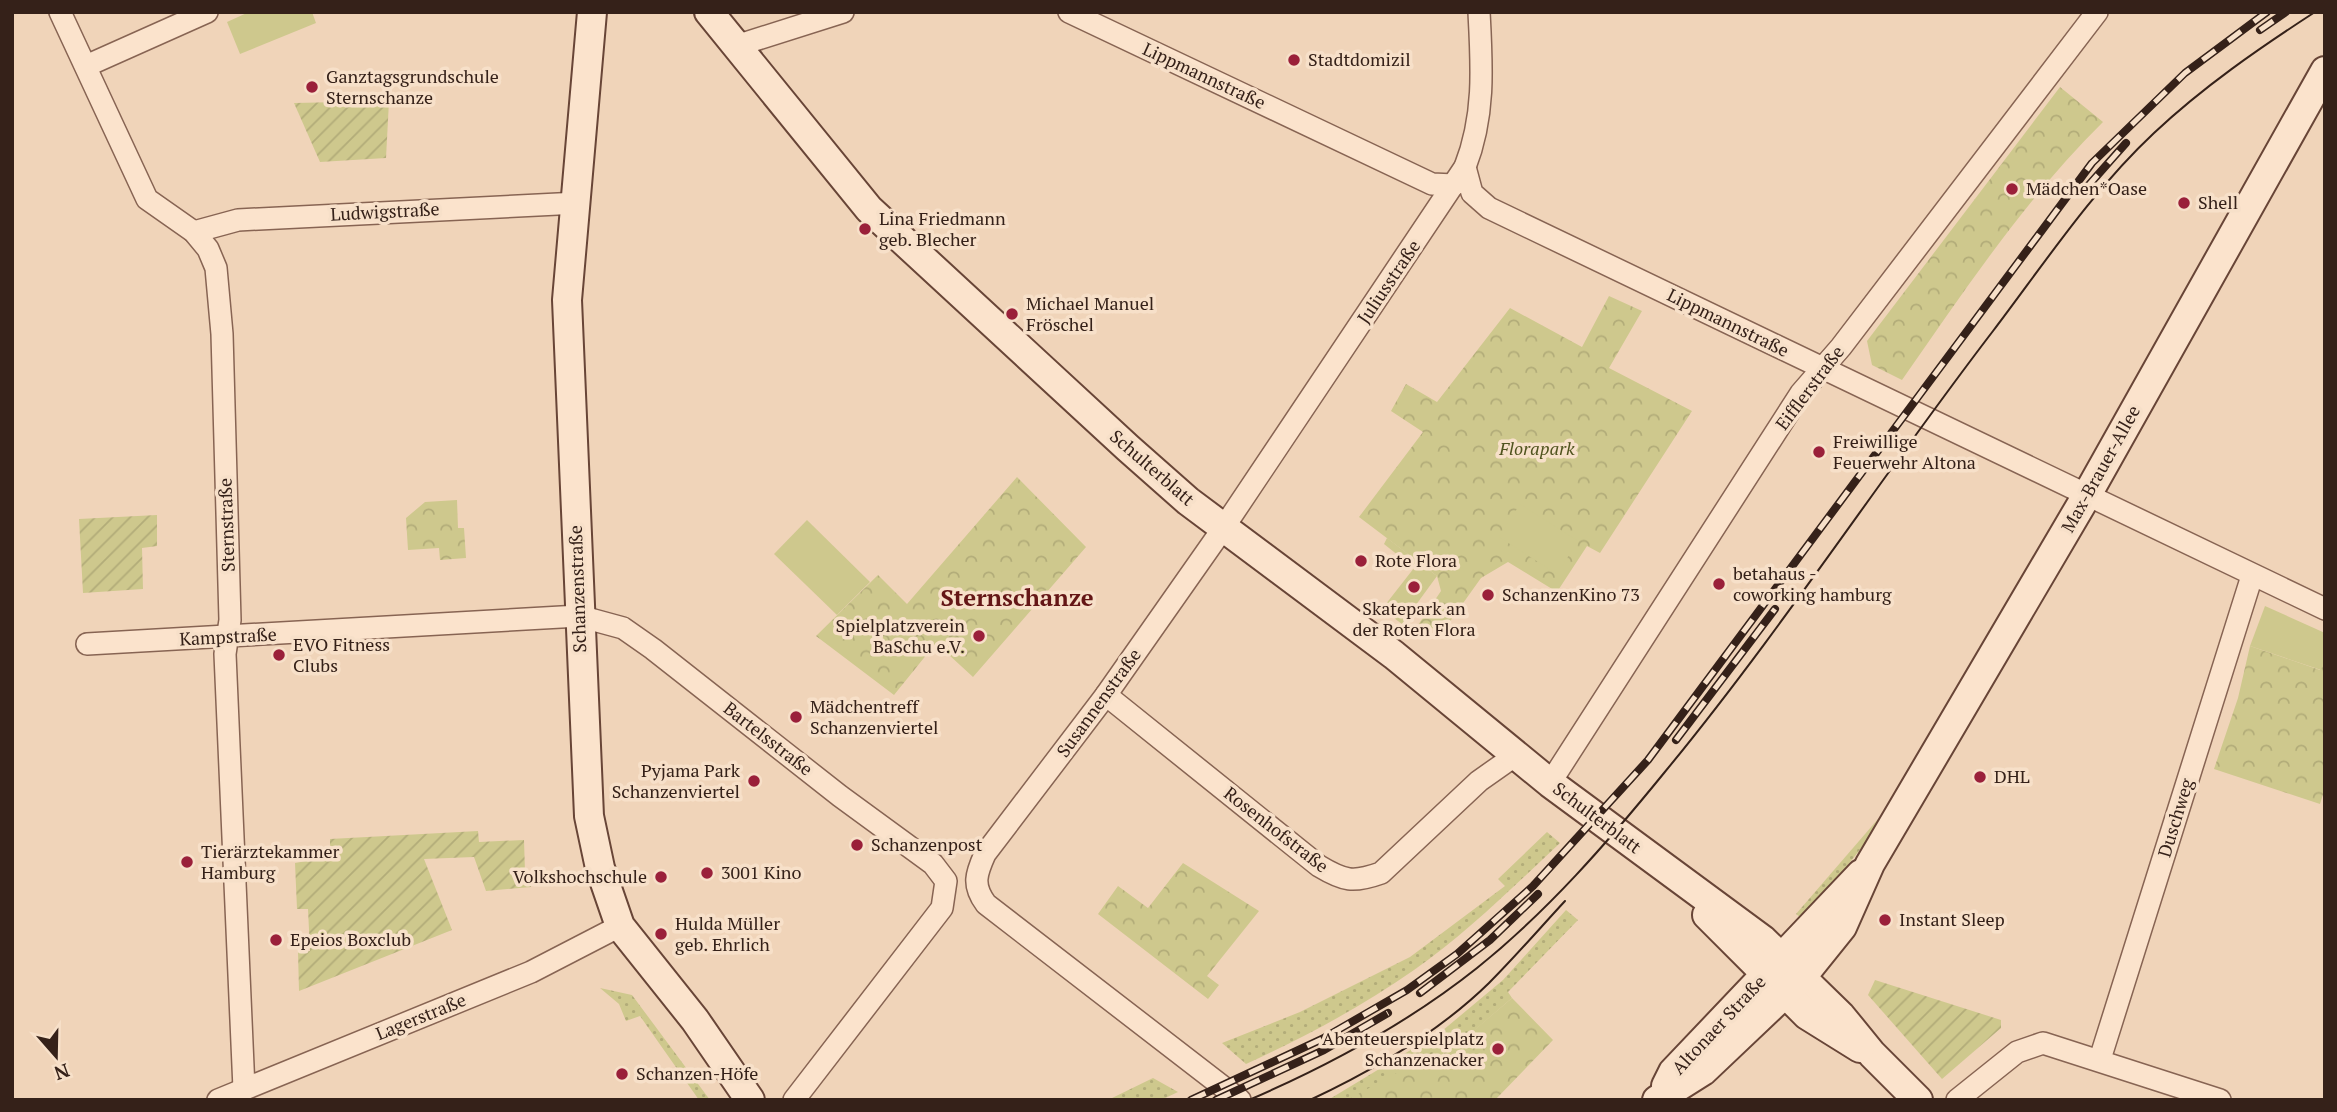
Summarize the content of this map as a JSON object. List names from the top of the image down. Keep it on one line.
{"streets":{"street":["Lippmannstraße","Ludwigstraße","Juliusstraße","Eifflerstraße","Schulterblatt","Max-Brauer-Allee","Sternstraße","Schanzenstraße","Kampstraße","Susannenstraße","Bartelsstraße","Duschweg","Rosenhofstraße","Lagerstraße","Altonaer Straße"]},"crossings":[["Lippmannstraße","Juliusstraße"],["Lippmannstraße","Eifflerstraße"],["Lippmannstraße","Max-Brauer-Allee"],["Lippmannstraße","Duschweg"],["Ludwigstraße","Sternstraße"],["Ludwigstraße","Schanzenstraße"],["Juliusstraße","Schulterblatt"],["Juliusstraße","Susannenstraße"],["Eifflerstraße","Schulterblatt"],["Schulterblatt","Max-Brauer-Allee"],["Schulterblatt","Susannenstraße"],["Schulterblatt","Rosenhofstraße"],["Schulterblatt","Altonaer Straße"],["Max-Brauer-Allee","Altonaer Straße"],["Sternstraße","Kampstraße"],["Sternstraße","Lagerstraße"],["Schanzenstraße","Kampstraße"],["Schanzenstraße","Bartelsstraße"],["Schanzenstraße","Lagerstraße"],["Kampstraße","Bartelsstraße"],["Susannenstraße","Rosenhofstraße"]],"districts":["Sternschanze"],"parks":["Florapark"],"places":["Stadtdomizil","Ganztagsgrundschule Sternschanze","Mädchen*Oase","Shell","Lina Friedmann geb. Blecher","Michael Manuel Fröschel","Freiwillige Feuerwehr Altona","Rote Flora","betahaus - coworking hamburg","Skatepark an der Roten Flora","SchanzenKino 73","Spielplatzverein BaSchu e.V.","EVO Fitness Clubs","Mädchentreff Schanzenviertel","DHL","Pyjama Park Schanzenviertel","Schanzenpost","Tierärztekammer Hamburg","3001 Kino","Volkshochschule","Instant Sleep","Hulda Müller geb. Ehrlich","Epeios Boxclub","Abenteuerspielplatz Schanzenacker","Schanzen-Höfe"],"north":"bottom"}
